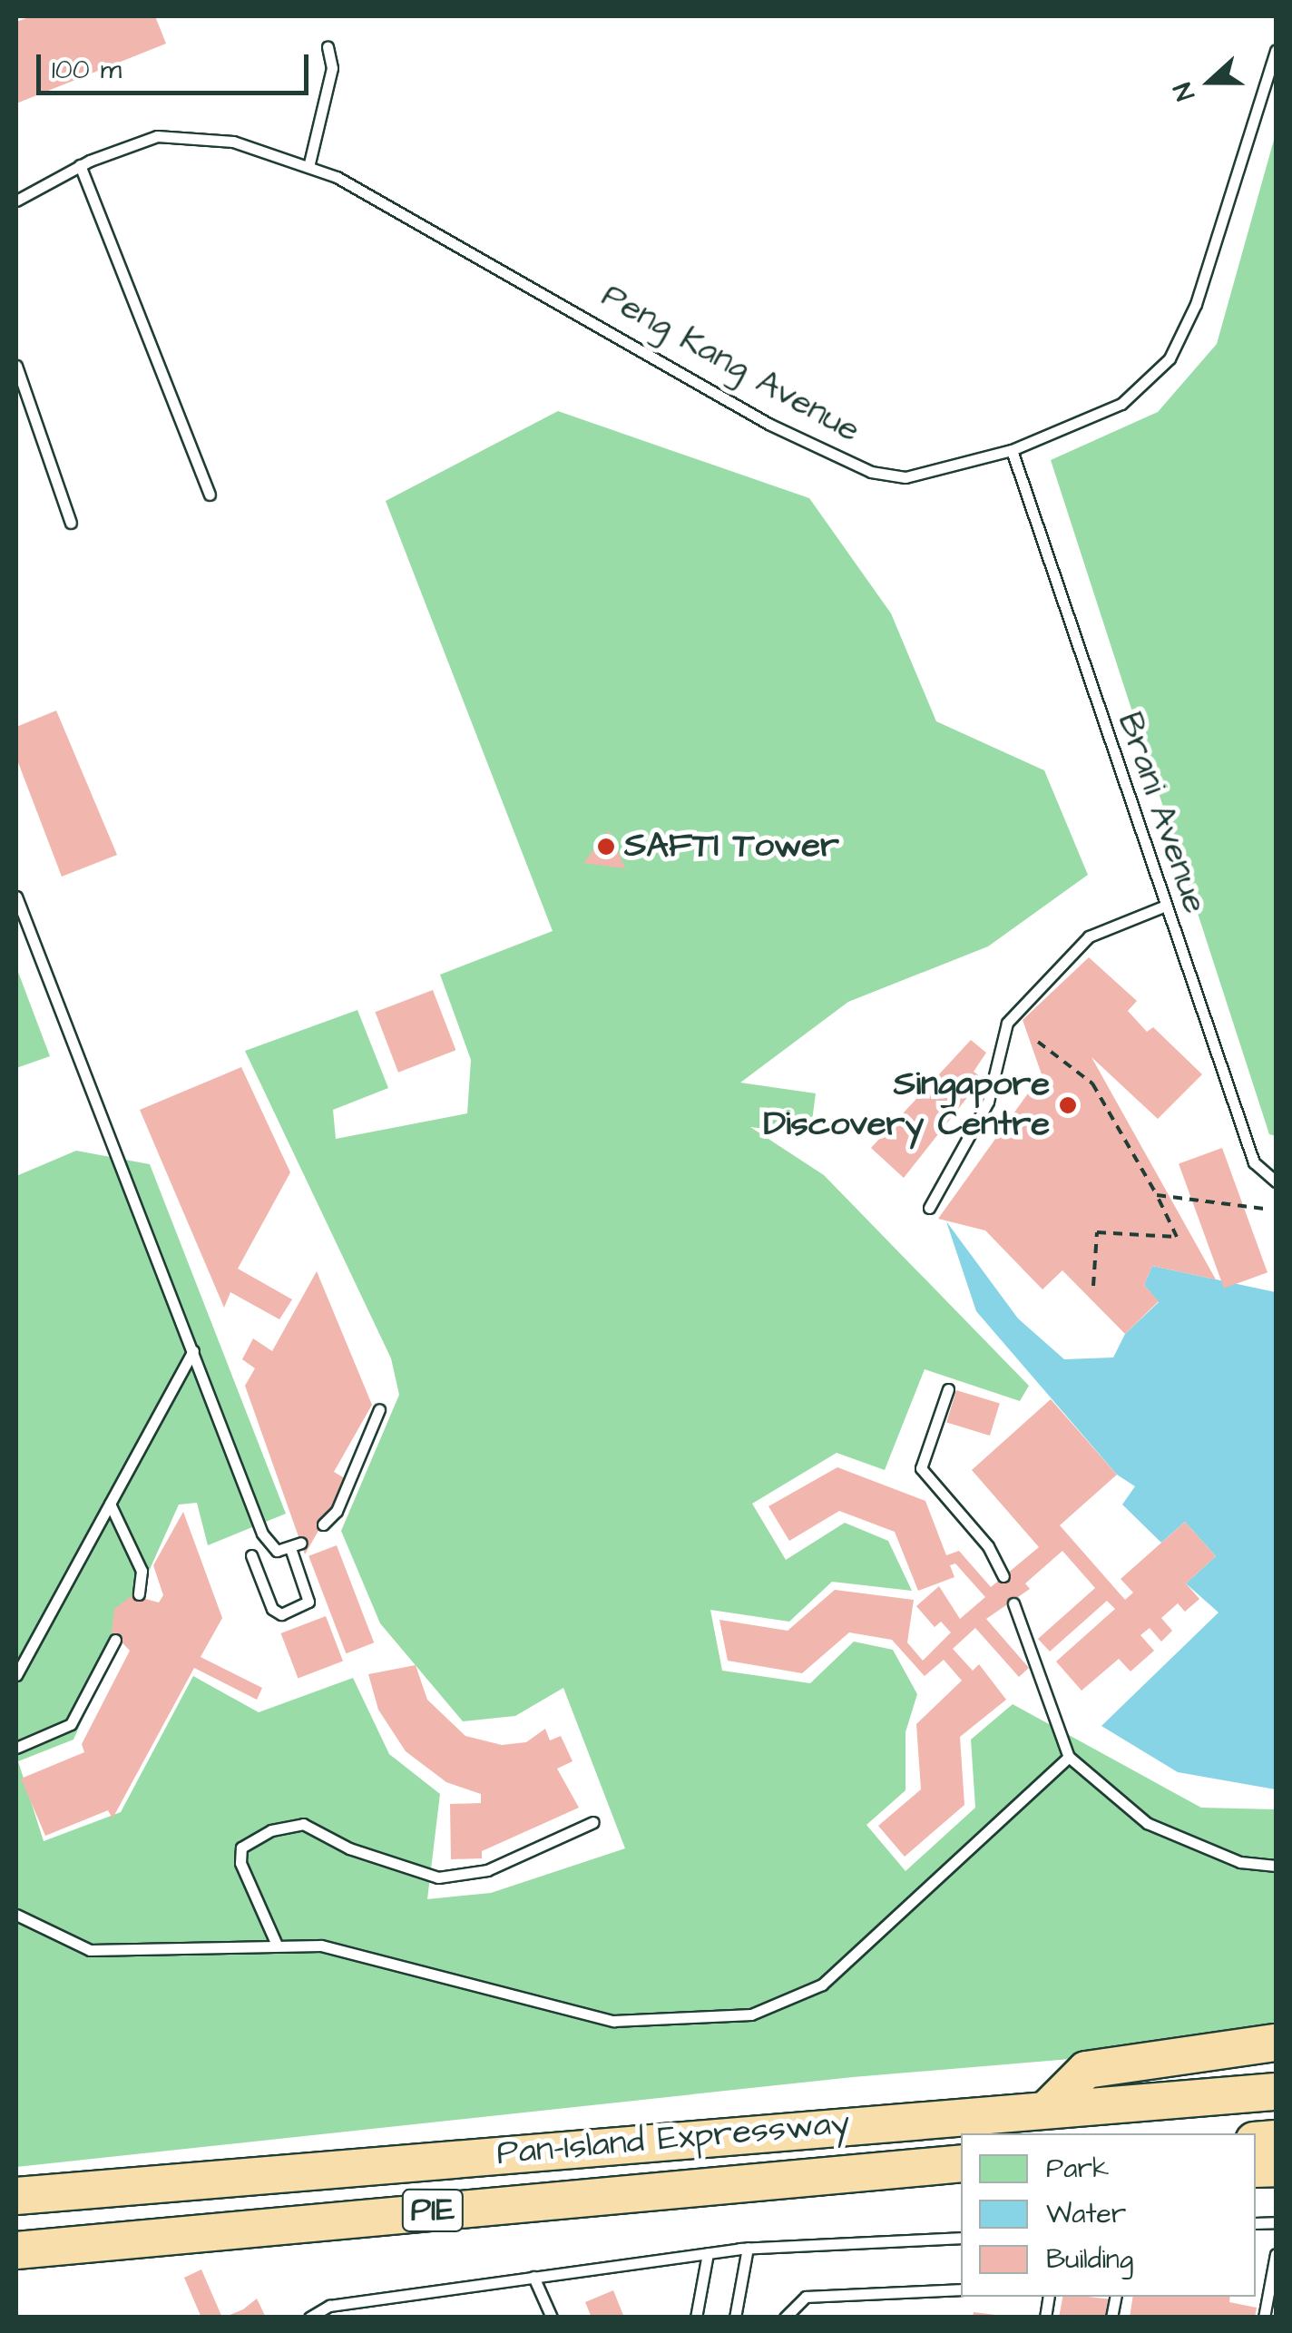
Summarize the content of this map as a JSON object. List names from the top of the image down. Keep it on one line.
{"streets":{"highway":["Pan-Island Expressway","PIE"],"lane":["Peng Kang Avenue","Brani Avenue"]},"crossings":[["Peng Kang Avenue","Brani Avenue"]],"places":["SAFTI Tower","Singapore Discovery Centre"],"legend":["Park","Water","Building"],"scale_bar":"100 m","north":"left"}
